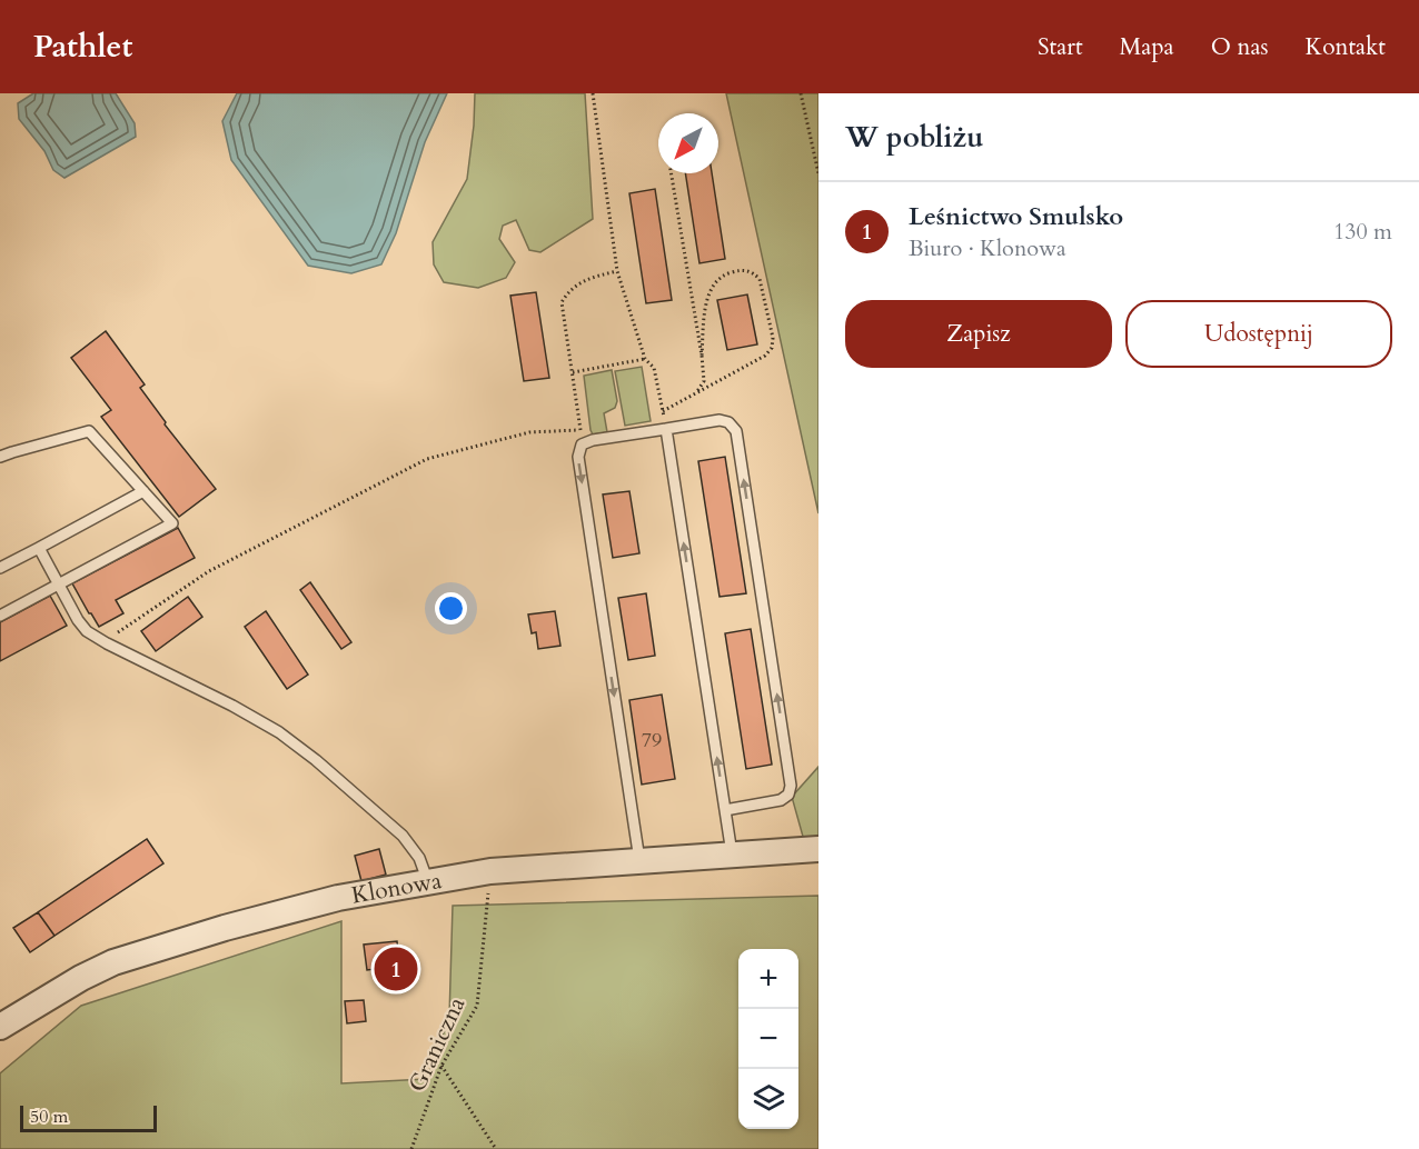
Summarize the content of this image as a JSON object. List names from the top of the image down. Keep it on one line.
{"streets":{"street":["Klonowa"],"path":["Graniczna"]},"crossings":[["Klonowa","Graniczna"]],"house_numbers":["79"],"scale_bar":"50 m","north":"bottom left","page":{"header":"Pathlet","nav":["Start","Mapa","O nas","Kontakt"],"heading":"W pobliżu","list":[{"mark":"1","name":"Leśnictwo Smulsko","note":"Biuro · Klonowa","value":"130 m"}],"buttons":["Zapisz","Udostępnij"],"pins":"1","map_buttons":["+","−"],"scale":"50 m"}}
